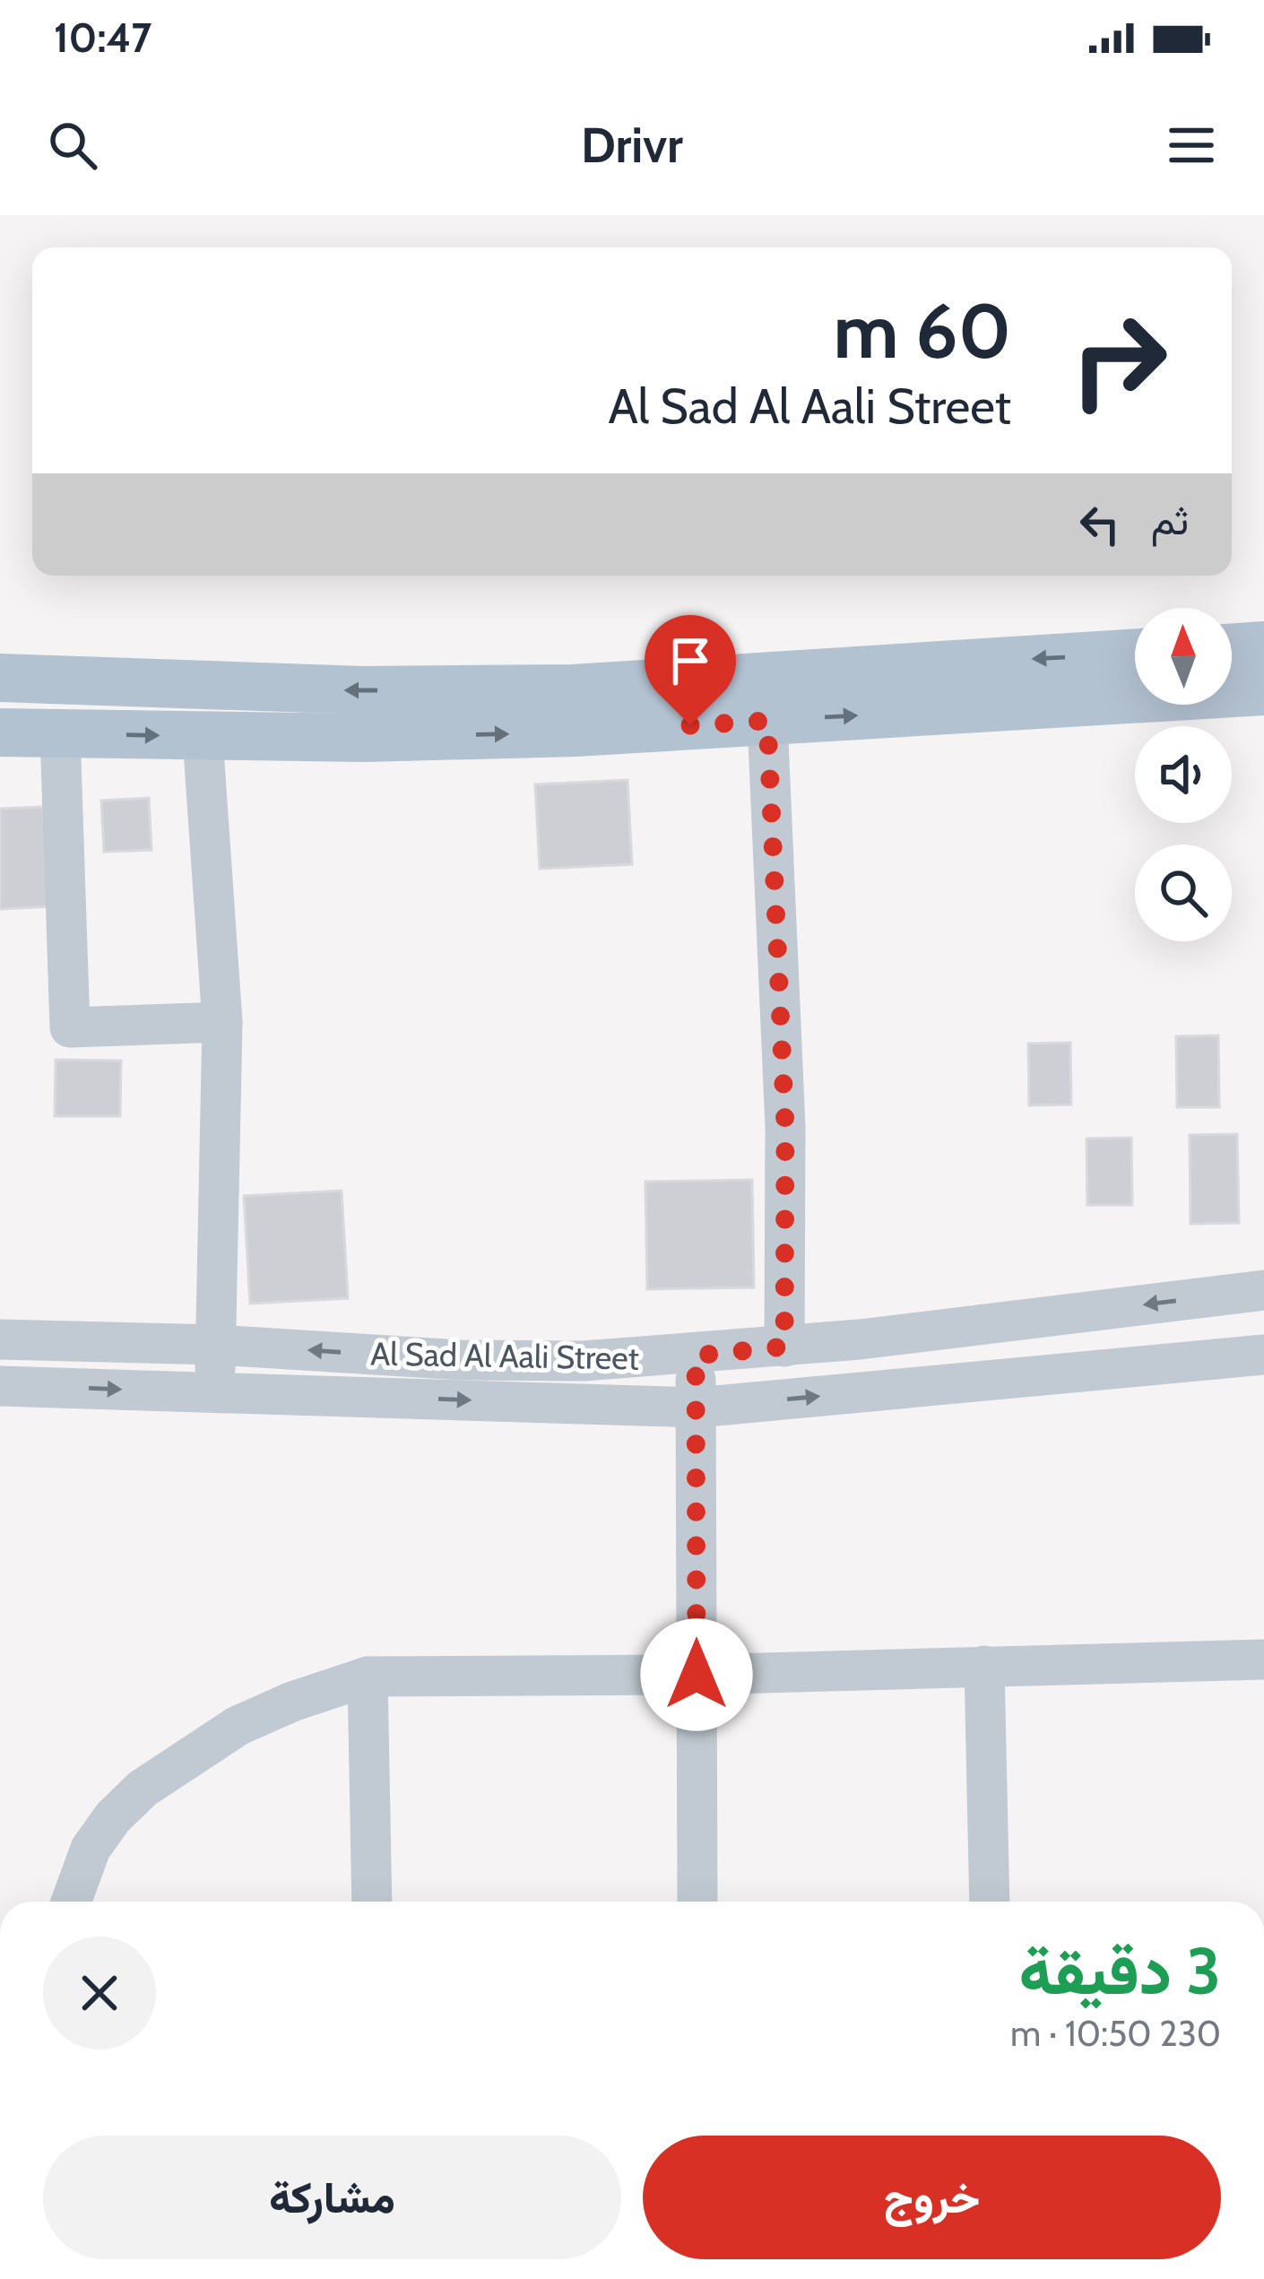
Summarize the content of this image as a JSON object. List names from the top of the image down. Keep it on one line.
{"streets":{"street":["Al Sad Al Aali Street"]},"north":"top","page":{"status":"10:47","header":"Drivr","turn":["60 m","Al Sad Al Aali Street"],"then":"ثم","heading":["3 دقيقة","230 m · 10:50"],"buttons":["خروج","مشاركة"]}}
